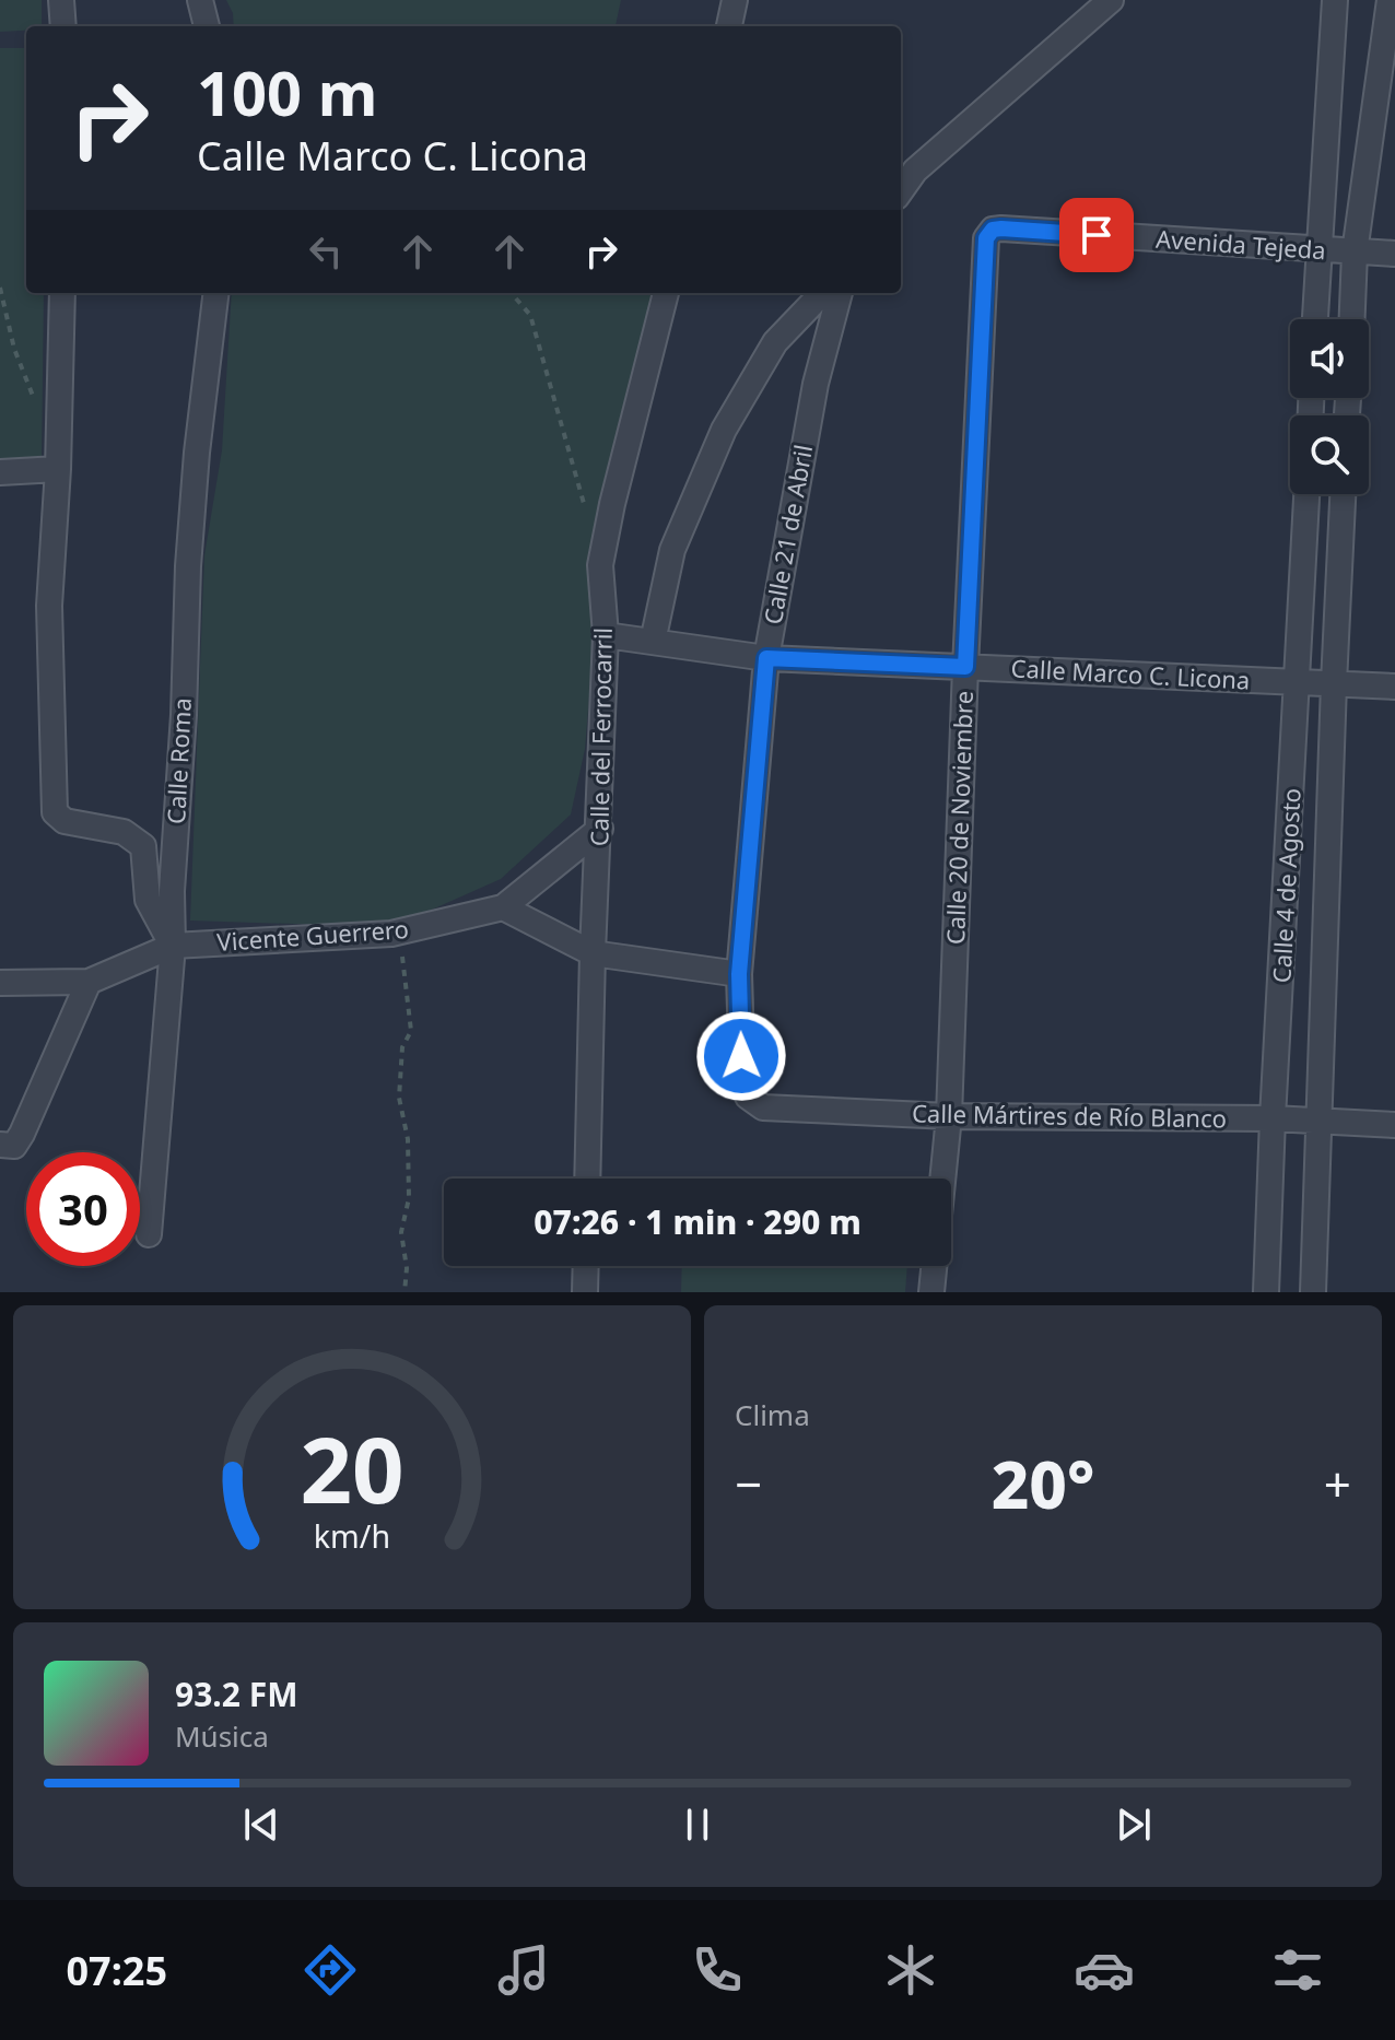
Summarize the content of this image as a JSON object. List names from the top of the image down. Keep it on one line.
{"streets":{"street":["Avenida Tejeda","Calle 21 de Abril","Calle Marco C. Licona","Calle del Ferrocarril","Calle Roma","Calle 20 de Noviembre","Calle 4 de Agosto","Vicente Guerrero","Calle Mártires de Río Blanco"]},"crossings":[["Avenida Tejeda","Calle 20 de Noviembre"],["Calle 21 de Abril","Calle Marco C. Licona"],["Calle 21 de Abril","Calle Mártires de Río Blanco"],["Calle Marco C. Licona","Calle del Ferrocarril"],["Calle Marco C. Licona","Calle 20 de Noviembre"],["Calle Marco C. Licona","Calle 4 de Agosto"],["Calle del Ferrocarril","Vicente Guerrero"],["Calle Roma","Vicente Guerrero"],["Calle 20 de Noviembre","Calle Mártires de Río Blanco"],["Calle 4 de Agosto","Calle Mártires de Río Blanco"]],"page":{"turn":["100 m","Calle Marco C. Licona"],"limit":"30","trip":"07:26 · 1 min · 290 m","tile":"Clima","heat":["−","20°","+"],"song":["93.2 FM","Música"],"tabs":"07:25","gauge":["20","km/h"]}}
